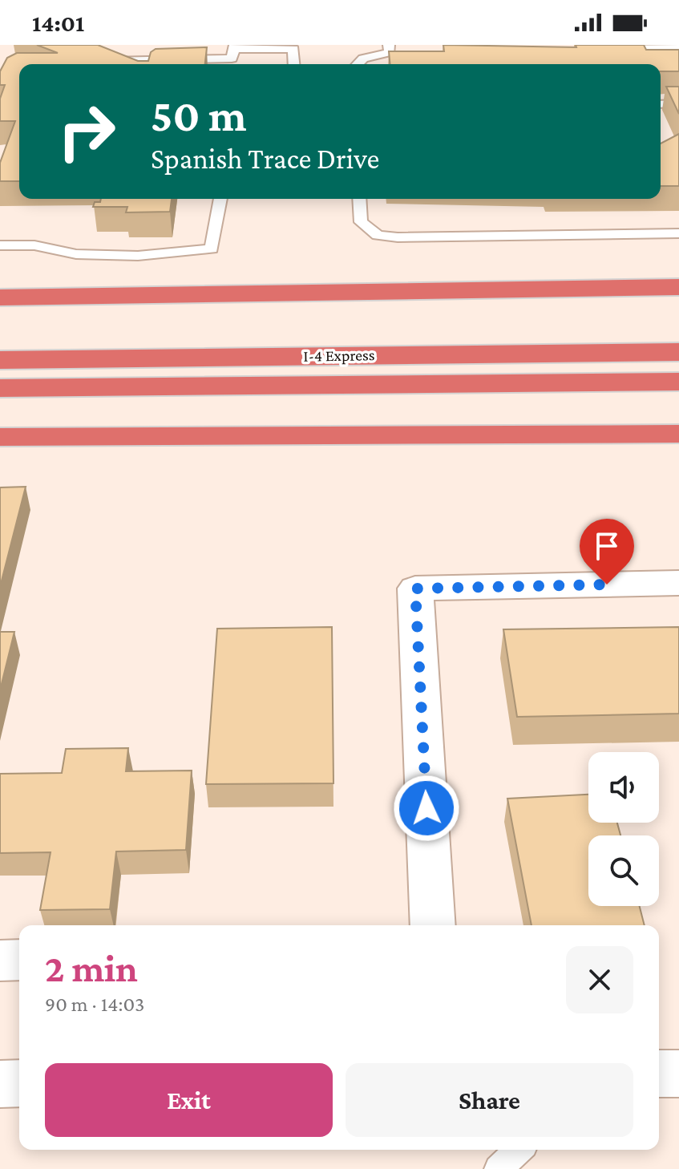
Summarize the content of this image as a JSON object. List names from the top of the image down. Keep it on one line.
{"streets":{"highway":["I-4 Express"]},"page":{"status":"14:01","turn":["50 m","Spanish Trace Drive"],"heading":["2 min","90 m · 14:03"],"buttons":["Exit","Share"]}}
